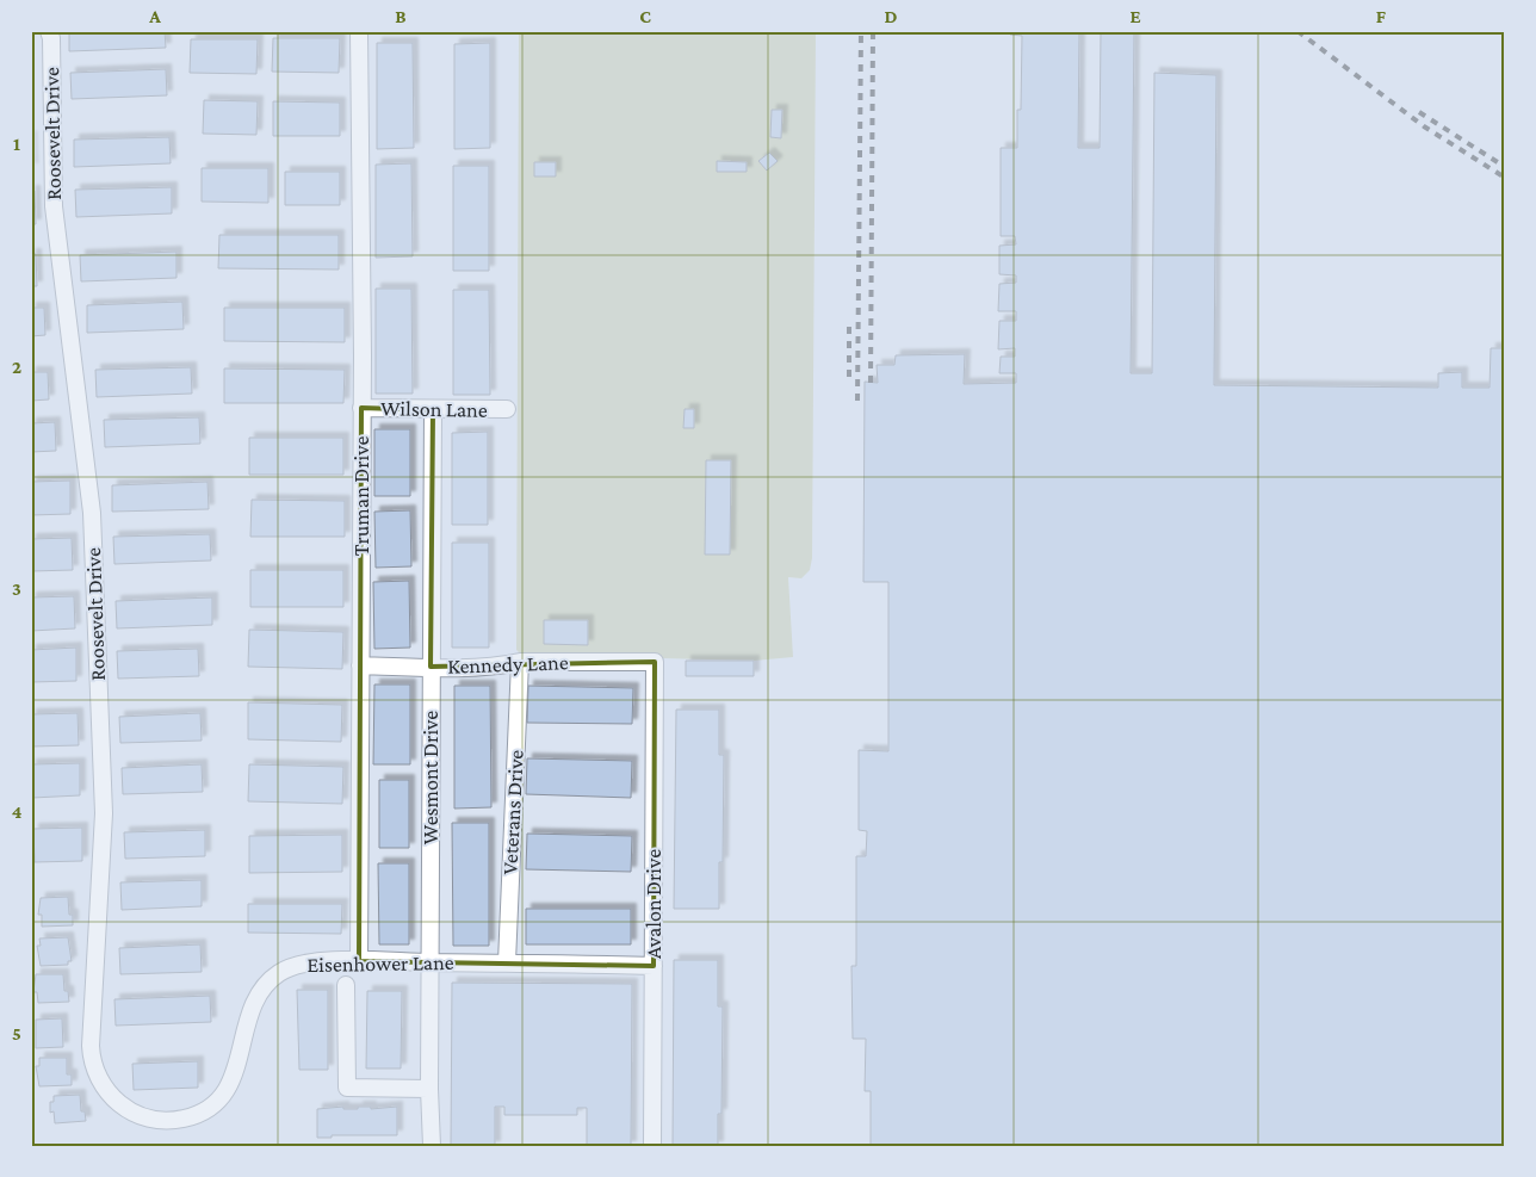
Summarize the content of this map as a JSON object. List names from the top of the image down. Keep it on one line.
{"streets":{"street":["Roosevelt Drive","Wilson Lane","Truman Drive","Kennedy Lane","Wesmont Drive","Veterans Drive","Avalon Drive","Eisenhower Lane"]},"crossings":[["Roosevelt Drive","Eisenhower Lane"],["Wilson Lane","Truman Drive"],["Wilson Lane","Wesmont Drive"],["Truman Drive","Kennedy Lane"],["Truman Drive","Eisenhower Lane"],["Kennedy Lane","Wesmont Drive"],["Kennedy Lane","Veterans Drive"],["Kennedy Lane","Avalon Drive"],["Wesmont Drive","Eisenhower Lane"],["Veterans Drive","Eisenhower Lane"],["Avalon Drive","Eisenhower Lane"]],"grid":{"columns":["A","B","C","D","E","F"],"rows":["1","2","3","4","5"]}}
